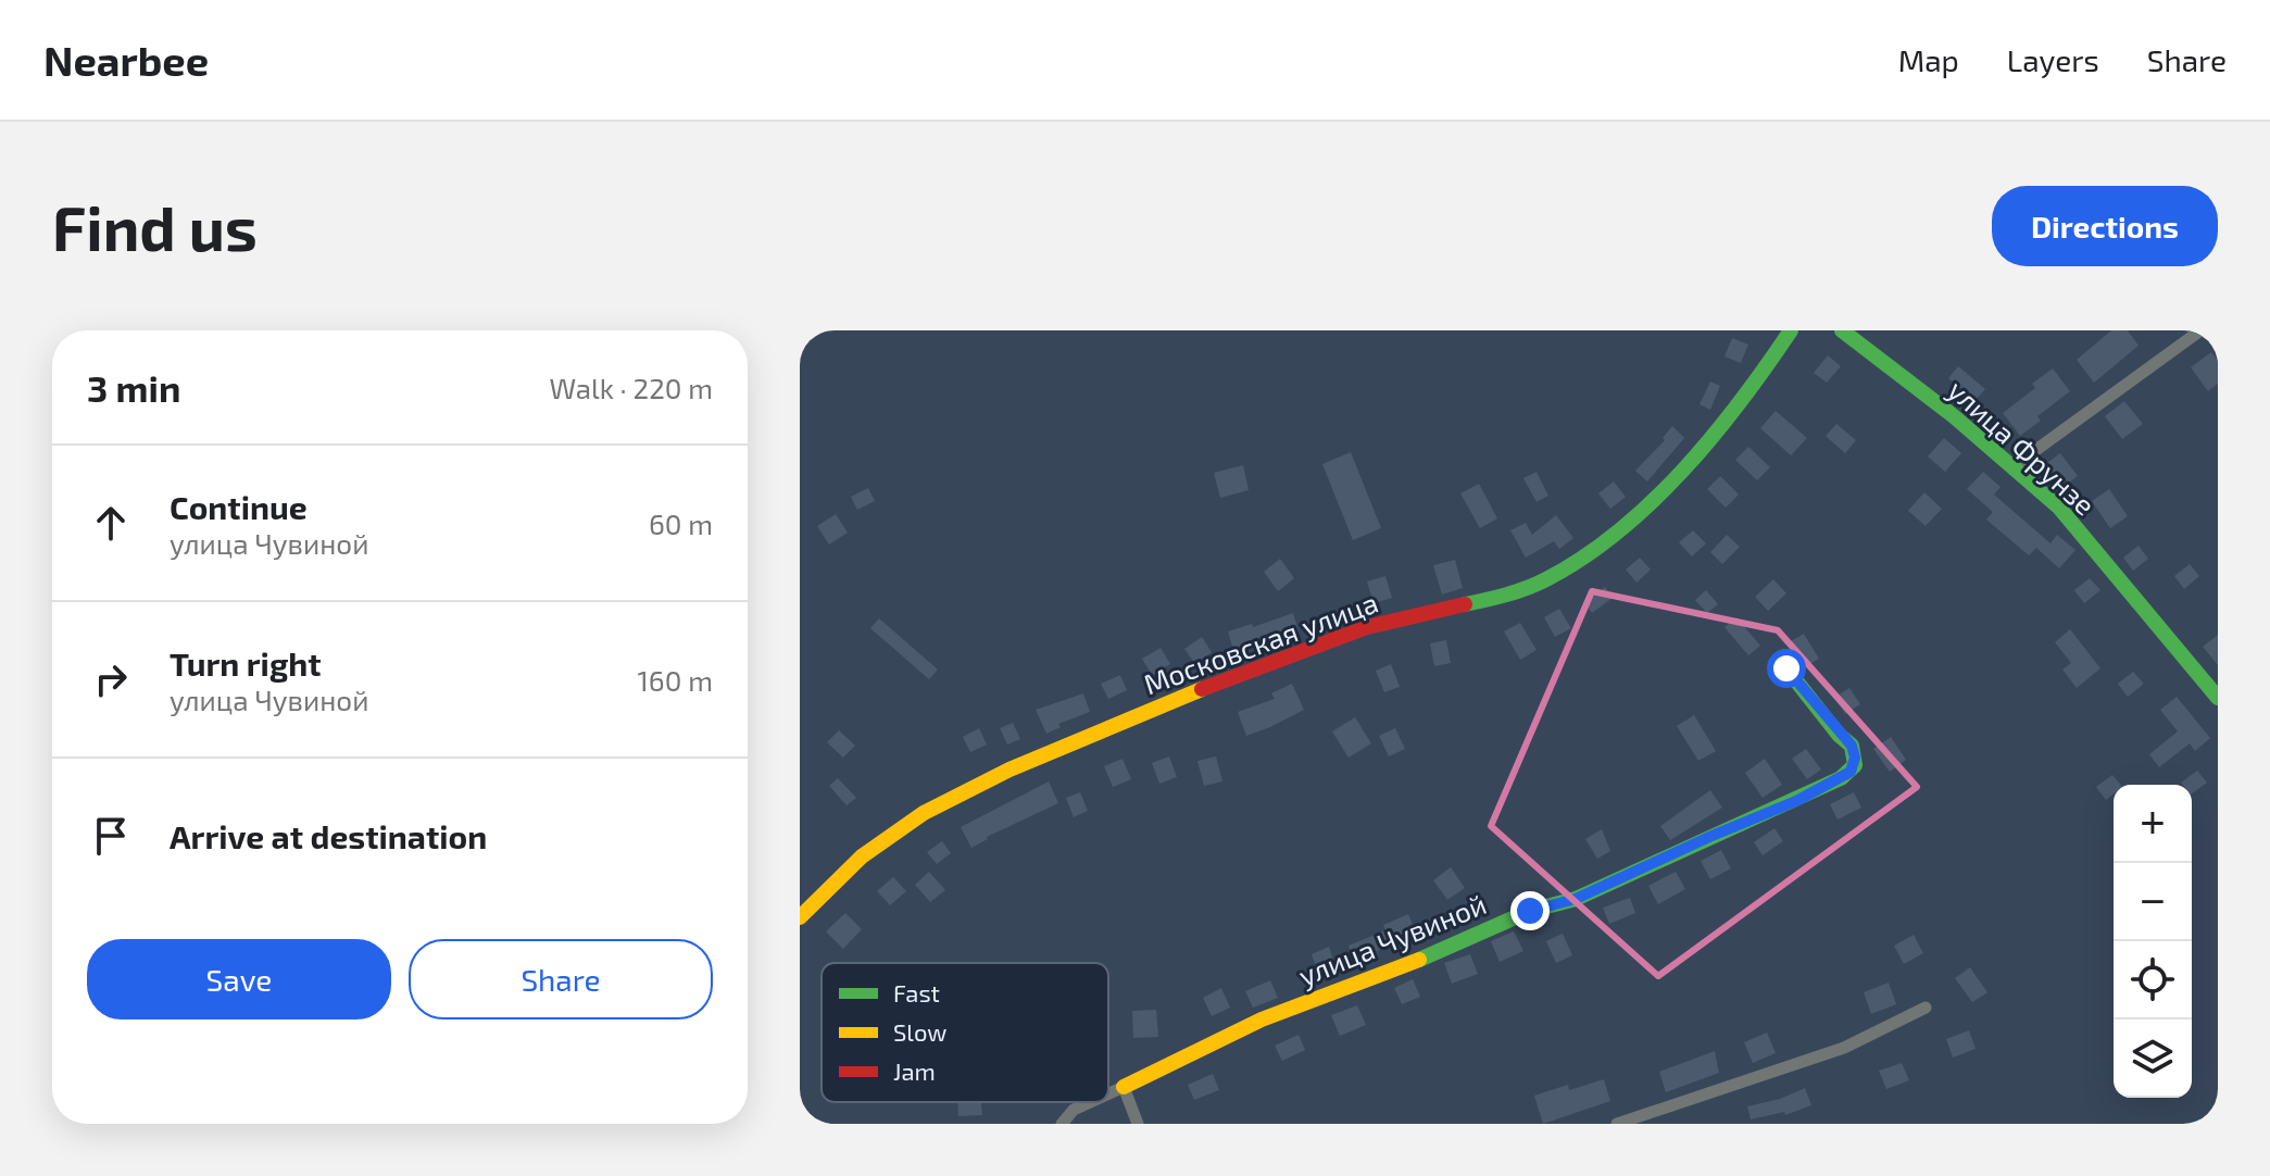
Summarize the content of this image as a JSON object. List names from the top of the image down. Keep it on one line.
{"streets":{"street":["улица Фрунзе","Московская улица","улица Чувиной"]},"legend":["Fast","Slow","Jam"],"page":{"header":"Nearbee","nav":["Map","Layers","Share"],"buttons":["Directions",["Save","Share"]],"title":"Find us","heading":["3 min","Walk · 220 m"],"list":[["Continue","улица Чувиной","60 m"],["Turn right","улица Чувиной","160 m"],"Arrive at destination"],"map_buttons":["+","−"]}}
